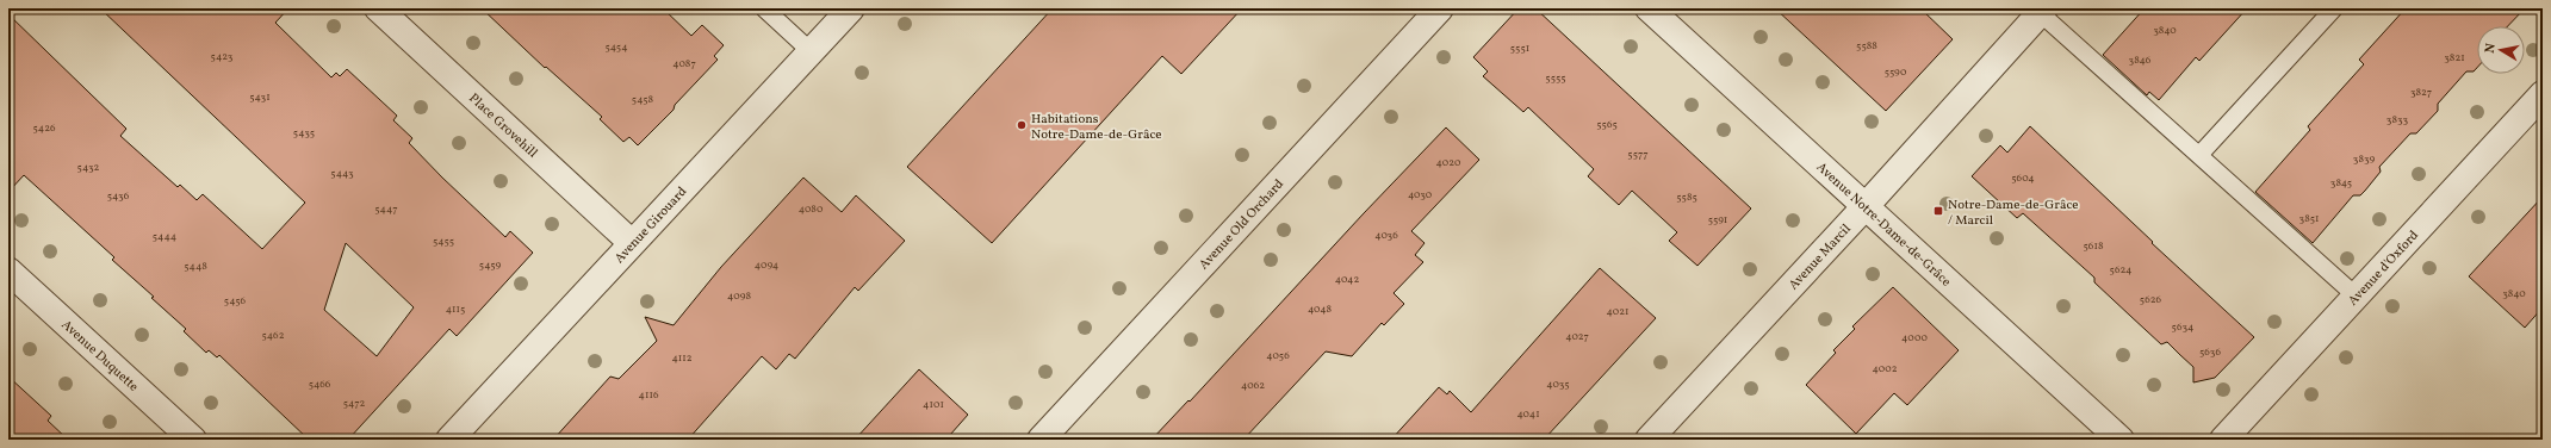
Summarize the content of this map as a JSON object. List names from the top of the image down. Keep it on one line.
{"streets":{"street":["Place Grovehill","Avenue Girouard","Avenue Notre-Dame-de-Grâce","Avenue Old Orchard","Avenue Marcil","Avenue d'Oxford","Avenue Duquette"]},"crossings":[["Place Grovehill","Avenue Girouard"],["Avenue Notre-Dame-de-Grâce","Avenue Marcil"]],"places":{"other":["Habitations Notre-Dame-de-Grâce"],"transit":["Notre-Dame-de-Grâce / Marcil"]},"house_numbers":["3840","5588","5454","5551","5423","3821","3846","4087","5590","5555","3827","5431","5458","3833","5565","5426","5435","5577","3839","4020","5432","5443","5604","3845","4030","5436","5585","5447","4080","3851","5591","4036","5444","5455","5618","5459","4094","5448","5624","4042","3840","4098","5626","5456","4115","4048","4021","5634","5462","4027","4000","5636","4056","4112","4002","5466","4035","4062","4116","5472","4101","4041"],"north":"left"}
